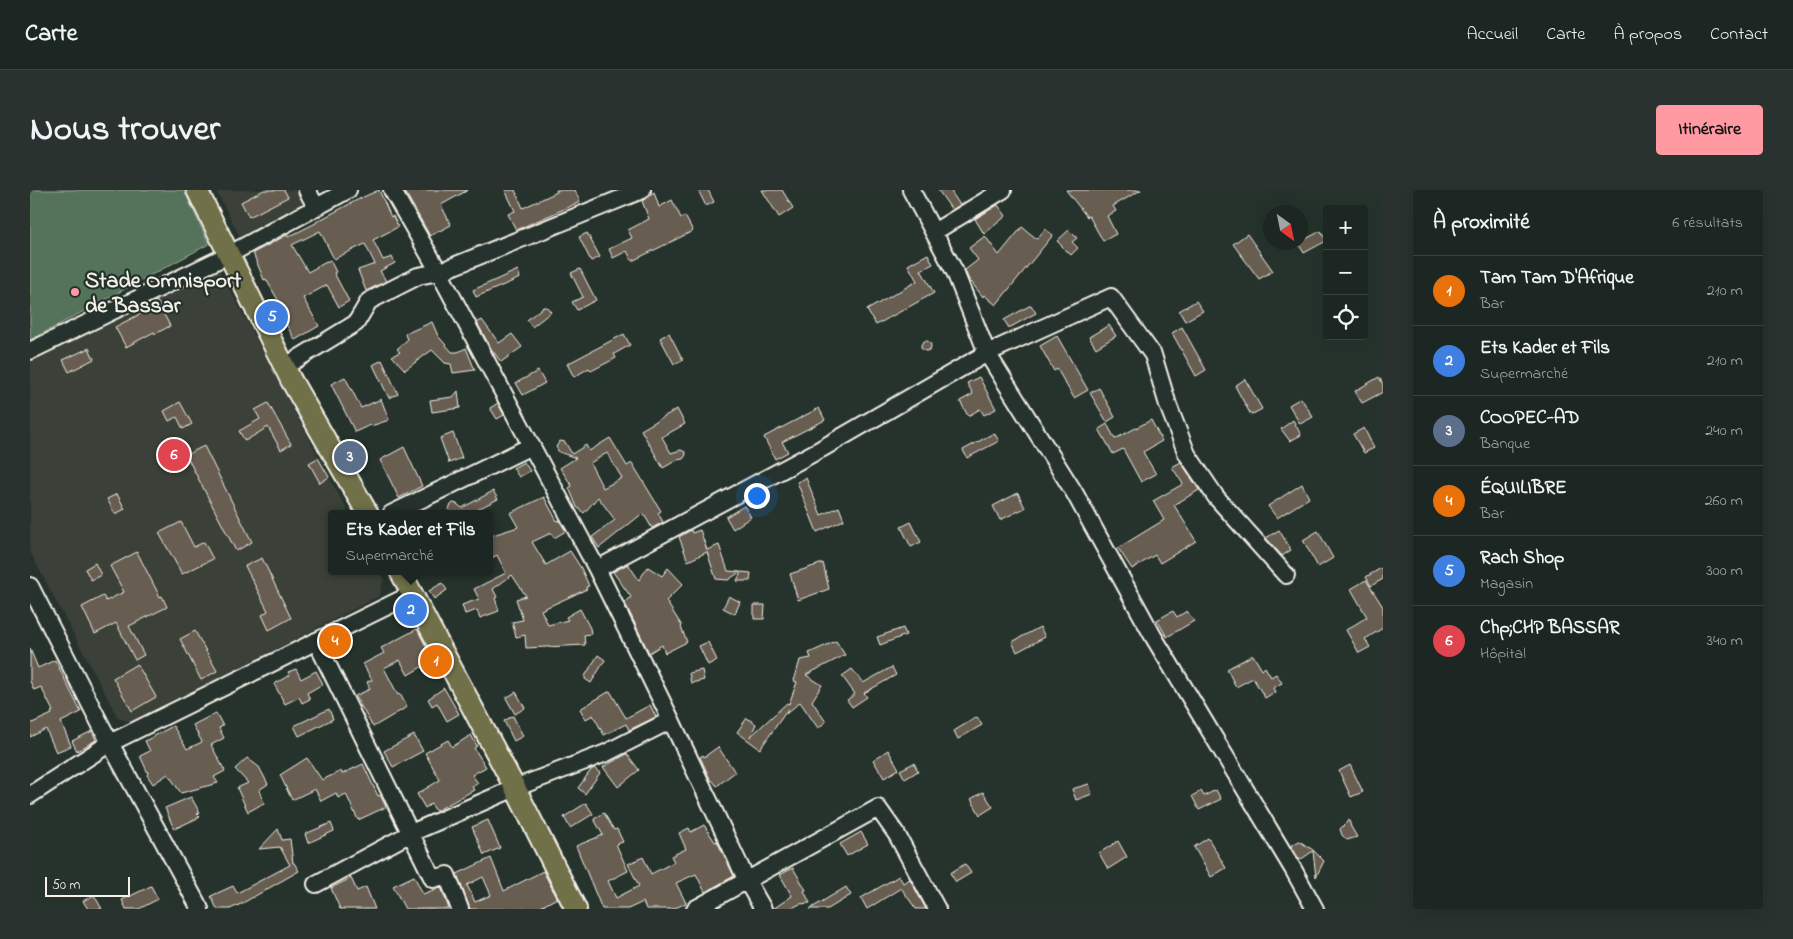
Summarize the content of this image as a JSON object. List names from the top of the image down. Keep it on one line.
{"places":["Stade Omnisport de Bassar"],"scale_bar":"50 m","north":"bottom right","page":{"header":"Carte","nav":["Accueil","Carte","À propos","Contact"],"title":"Nous trouver","buttons":"Itinéraire","heading":["À proximité","6 résultats"],"map_buttons":["+","−"],"list":[{"mark":"1","name":"Tam Tam D'Afrique","note":"Bar","value":"210 m"},{"mark":"2","name":"Ets Kader et Fils","note":"Supermarché","value":"210 m"},{"mark":"3","name":"COOPEC-AD","note":"Banque","value":"240 m"},{"mark":"4","name":"ÉQUILIBRE","note":"Bar","value":"260 m"},{"mark":"5","name":"Rach Shop","note":"Magasin","value":"300 m"},{"mark":"6","name":"Chp;CHP BASSAR","note":"Hôpital","value":"340 m"}],"pins":["5","6","3","2","4","1"],"popup":["Ets Kader et Fils","Supermarché"],"scale":"50 m"}}
